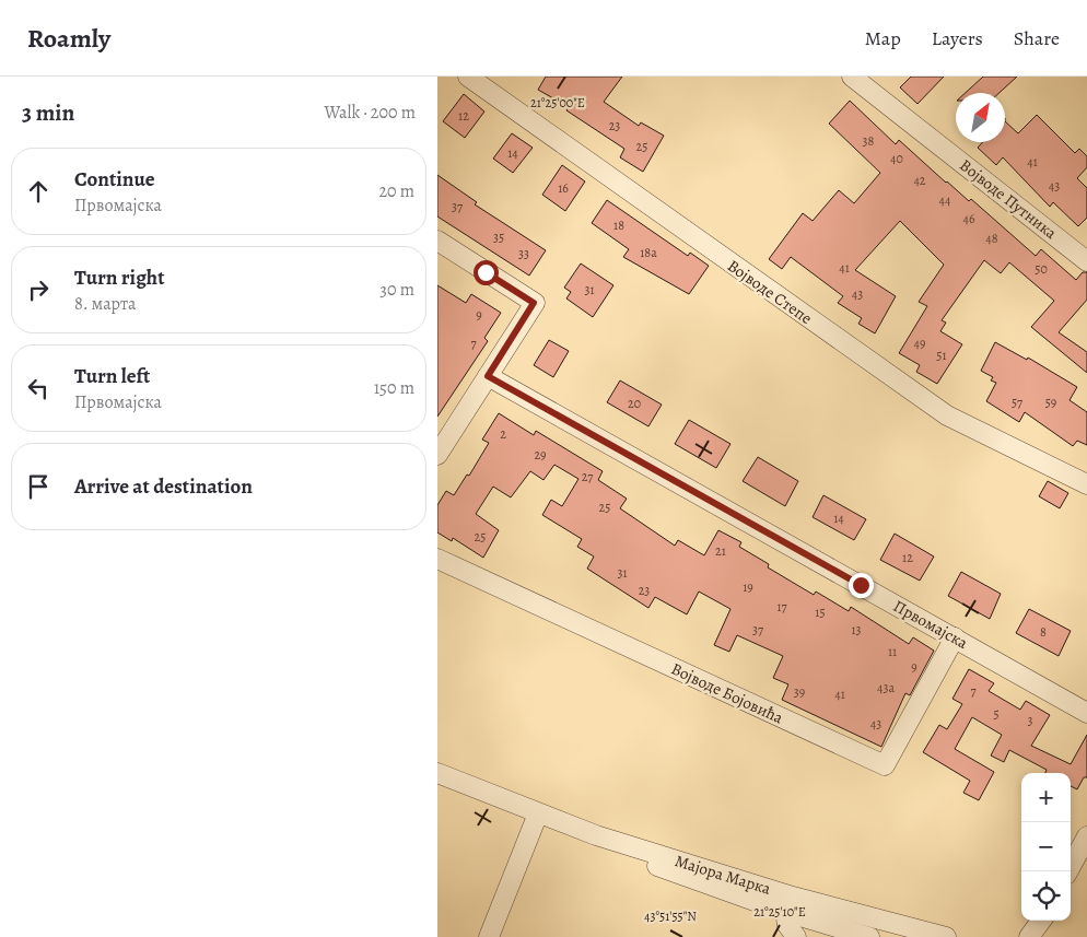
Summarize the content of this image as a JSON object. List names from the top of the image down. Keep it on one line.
{"streets":{"street":["Војводе Путника","Војводе Степе","Првомајска","Војводе Бојовића","Мајора Марка"]},"crossings":[["Првомајска","Војводе Бојовића"]],"house_numbers":["12","23","38","25","14","40","41","42","43","16","44","37","46","18","35","48","18a","33","41","50","31","43","9","7","49","51","57","59","20","2","29","27","25","14","25","21","12","31","19","23","17","15","37","13","8","11","9","43a","7","39","41","5","3","43"],"north":"top right","page":{"header":"Roamly","nav":["Map","Layers","Share"],"heading":["3 min","Walk · 200 m"],"list":[["Continue","Првомајска","20 m"],["Turn right","8. марта","30 m"],["Turn left","Првомајска","150 m"],"Arrive at destination"],"map_buttons":["+","−"]},"coordinates":["21°25'00\"E","21°25'10\"E","43°51'55\"N"]}
